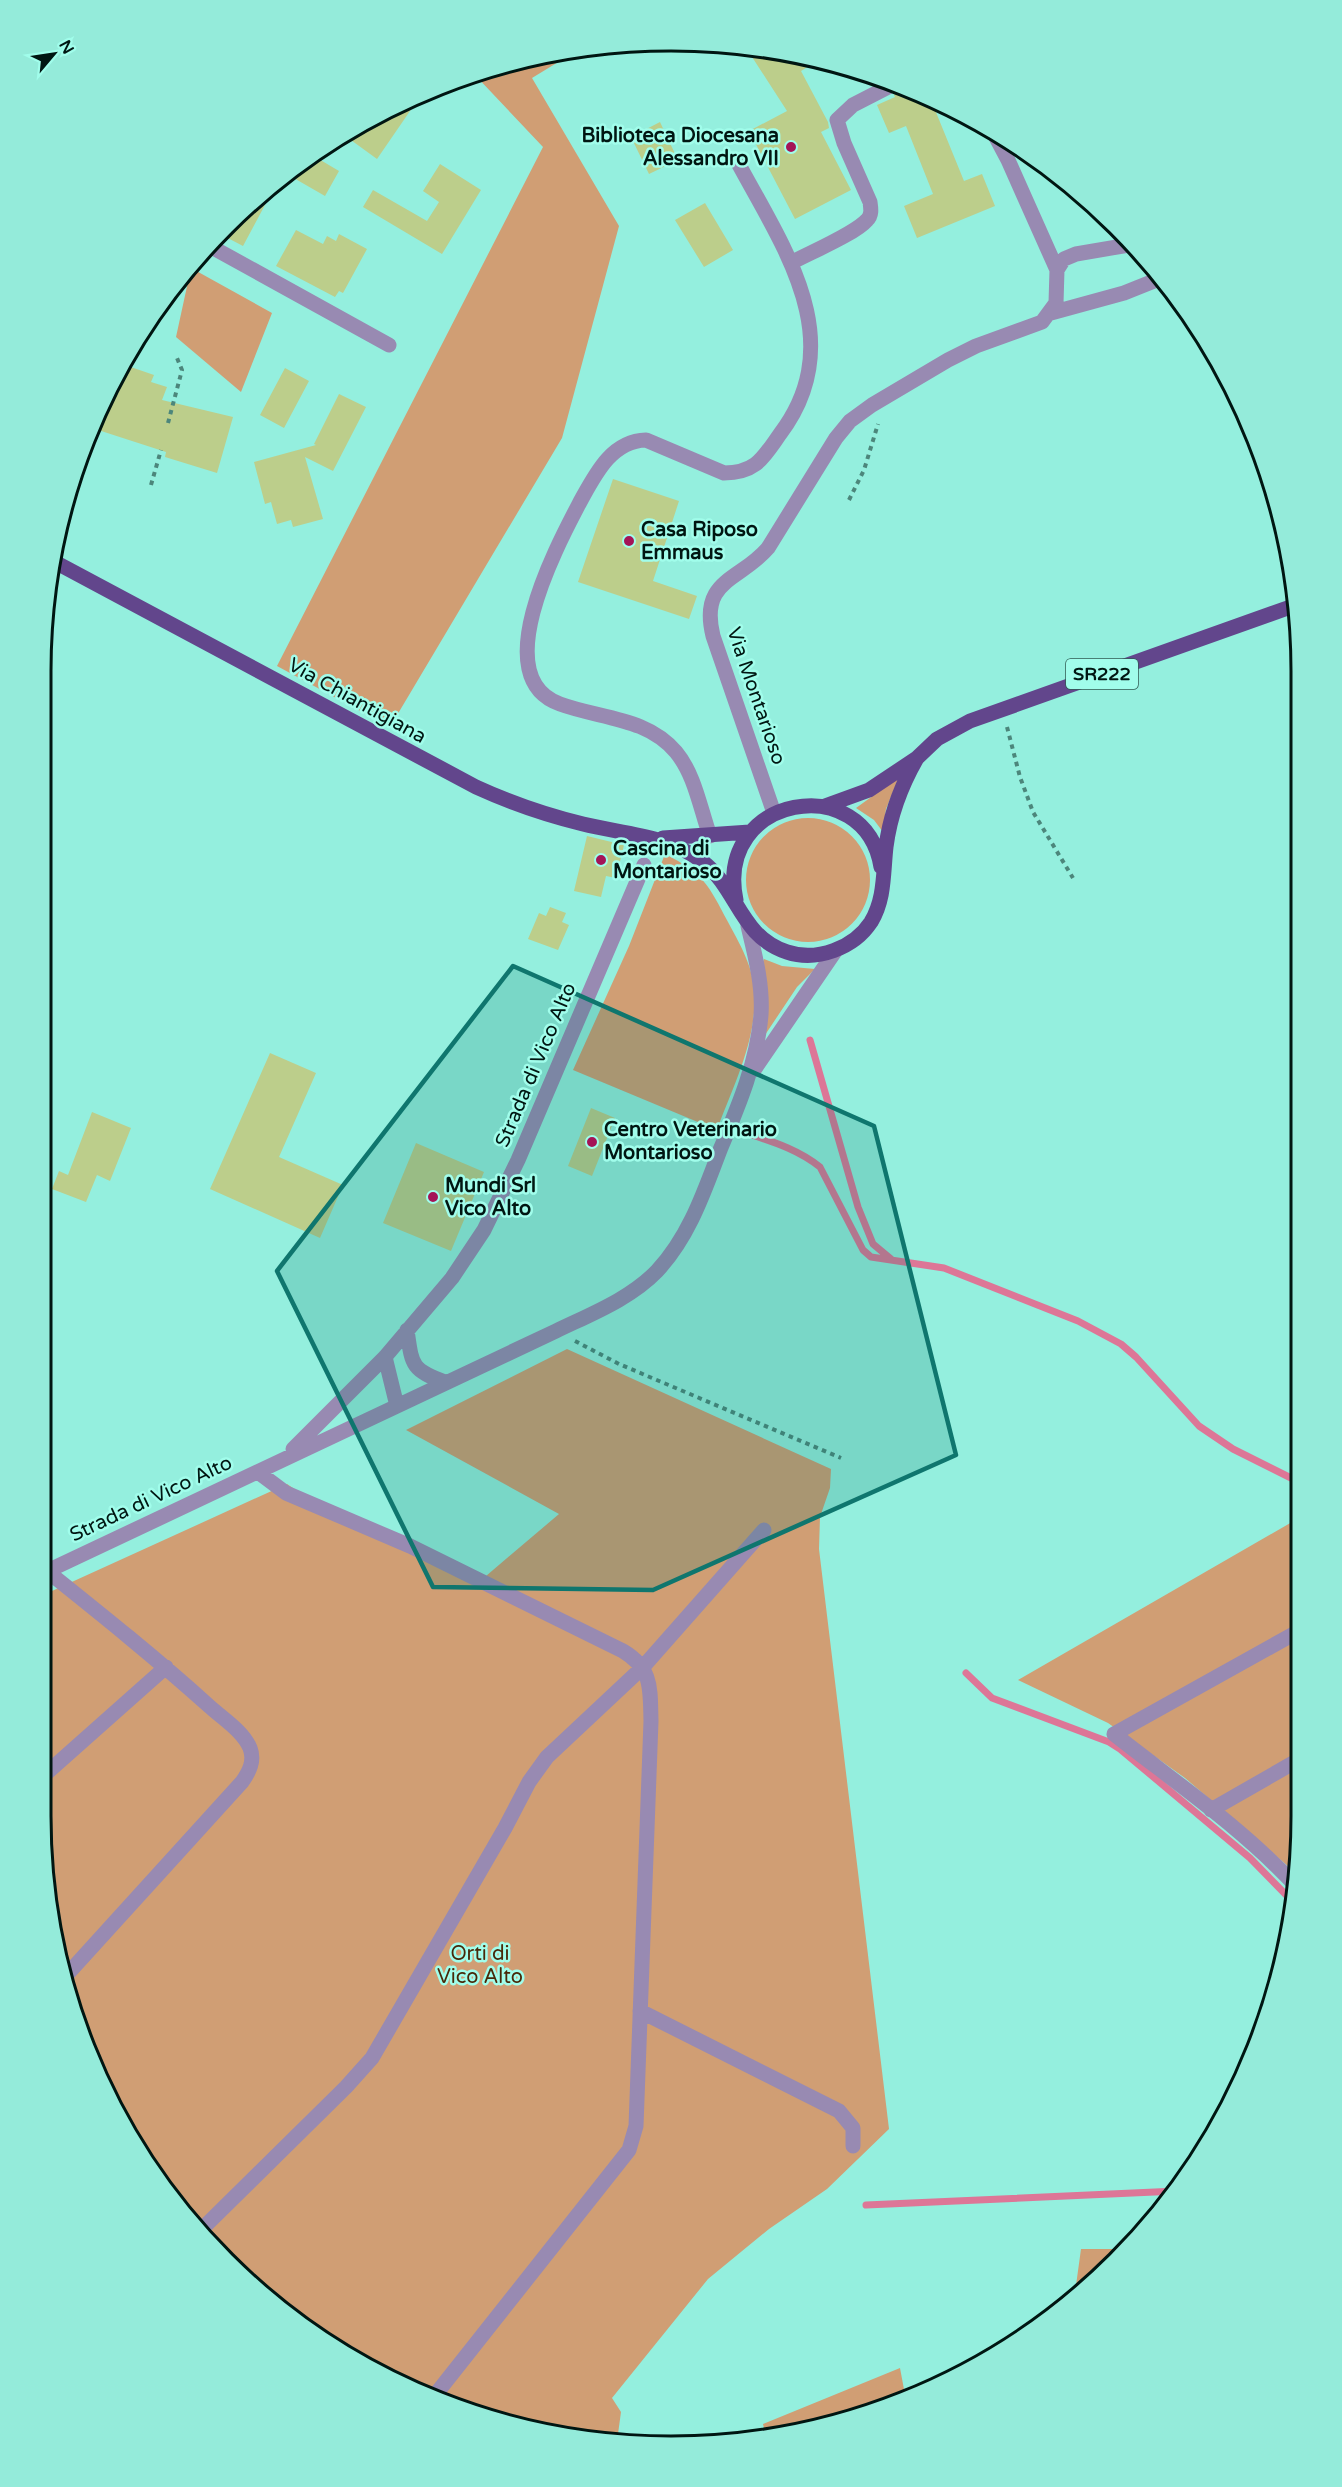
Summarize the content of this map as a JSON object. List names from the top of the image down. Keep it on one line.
{"streets":{"main road":["SR222","Via Chiantigiana"],"street":["Via Montarioso","Strada di Vico Alto"]},"crossings":[["Via Montarioso","Via Chiantigiana"],["Via Montarioso","Strada di Vico Alto"],["Via Chiantigiana","Strada di Vico Alto"]],"parks":["Orti di Vico Alto"],"places":["Biblioteca Diocesana Alessandro VII","Casa Riposo Emmaus","Cascina di Montarioso","Centro Veterinario Montarioso","Mundi Srl Vico Alto"],"north":"top right"}
